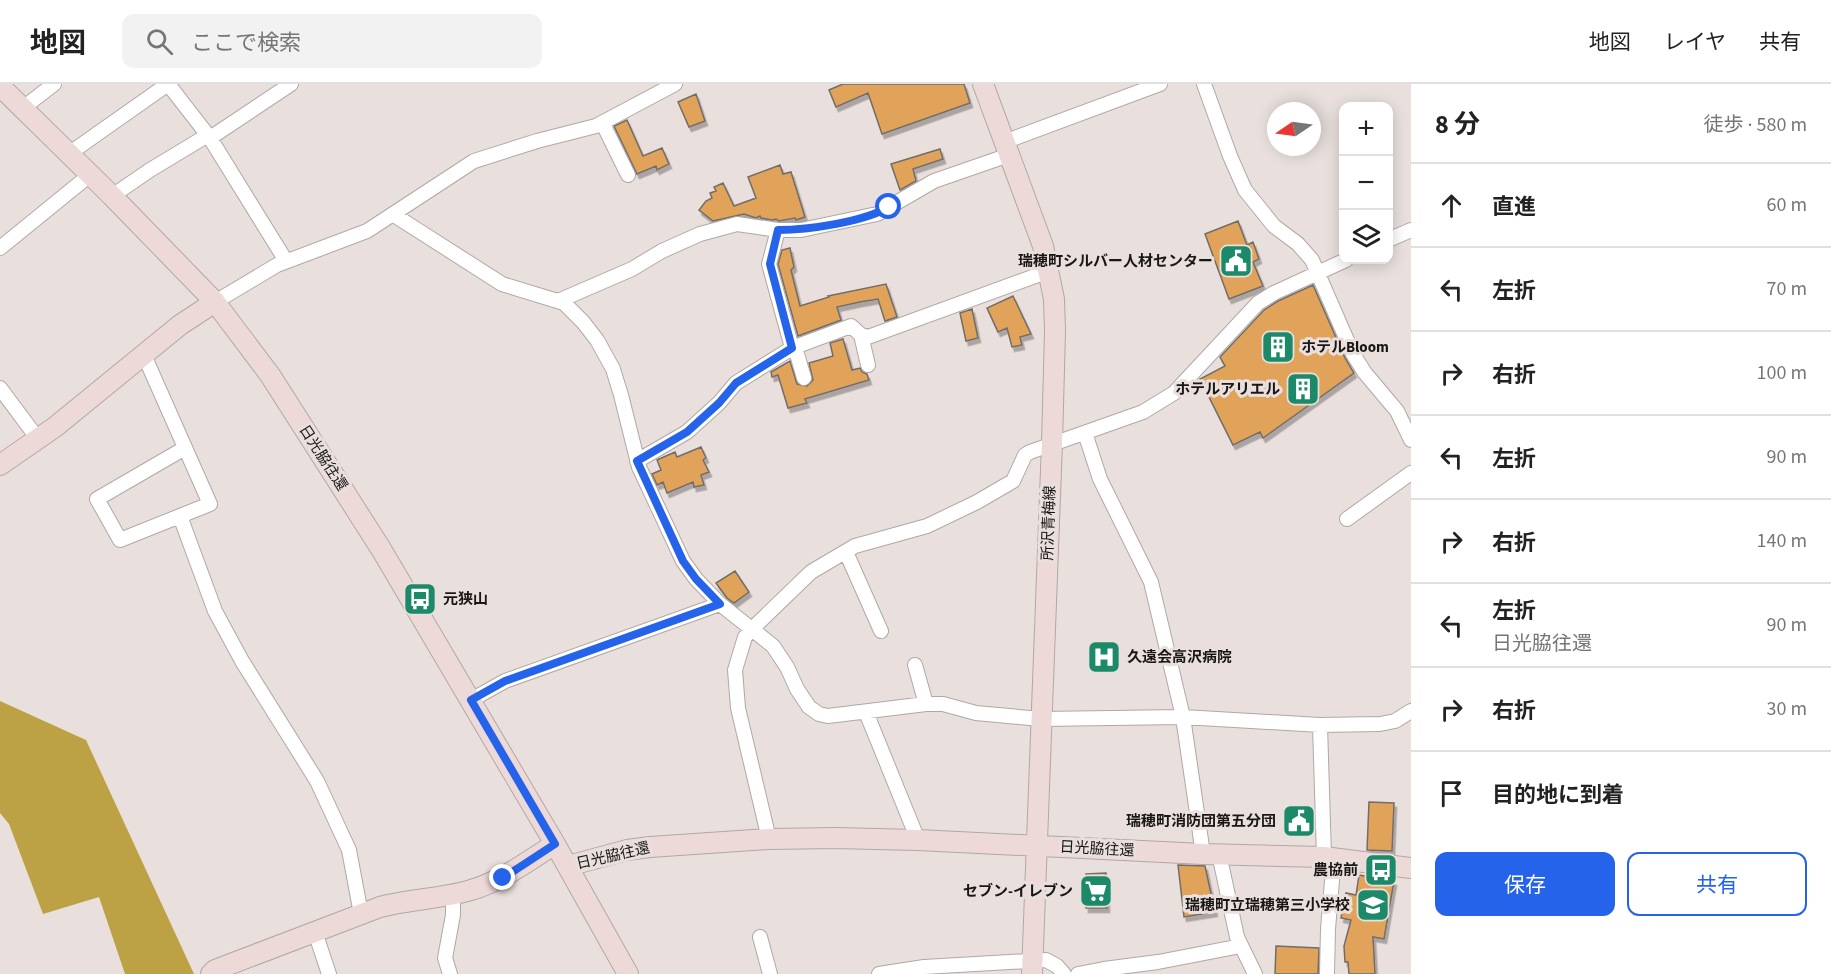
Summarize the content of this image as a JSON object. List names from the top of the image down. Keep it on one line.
{"streets":{"main road":["日光脇往還","所沢青梅線"]},"crossings":[["日光脇往還","所沢青梅線"]],"places":{"public building":["瑞穂町シルバー人材センター","瑞穂町消防団第五分団"],"building":["ホテルBloom","ホテルアリエル"],"bus stop":["元狭山","農協前"],"hospital":["久遠会高沢病院"],"supermarket":["セブン-イレブン"],"school or university":["瑞穂町立瑞穂第三小学校"]},"north":"left","page":{"header":"地図","search":"ここで検索","nav":["地図","レイヤ","共有"],"heading":["8 分","徒歩 · 580 m"],"map_buttons":["+","−"],"list":[["直進","60 m"],["左折","70 m"],["右折","100 m"],["左折","90 m"],["右折","140 m"],["左折","日光脇往還","90 m"],["右折","30 m"],"目的地に到着"],"buttons":["保存","共有"]}}
